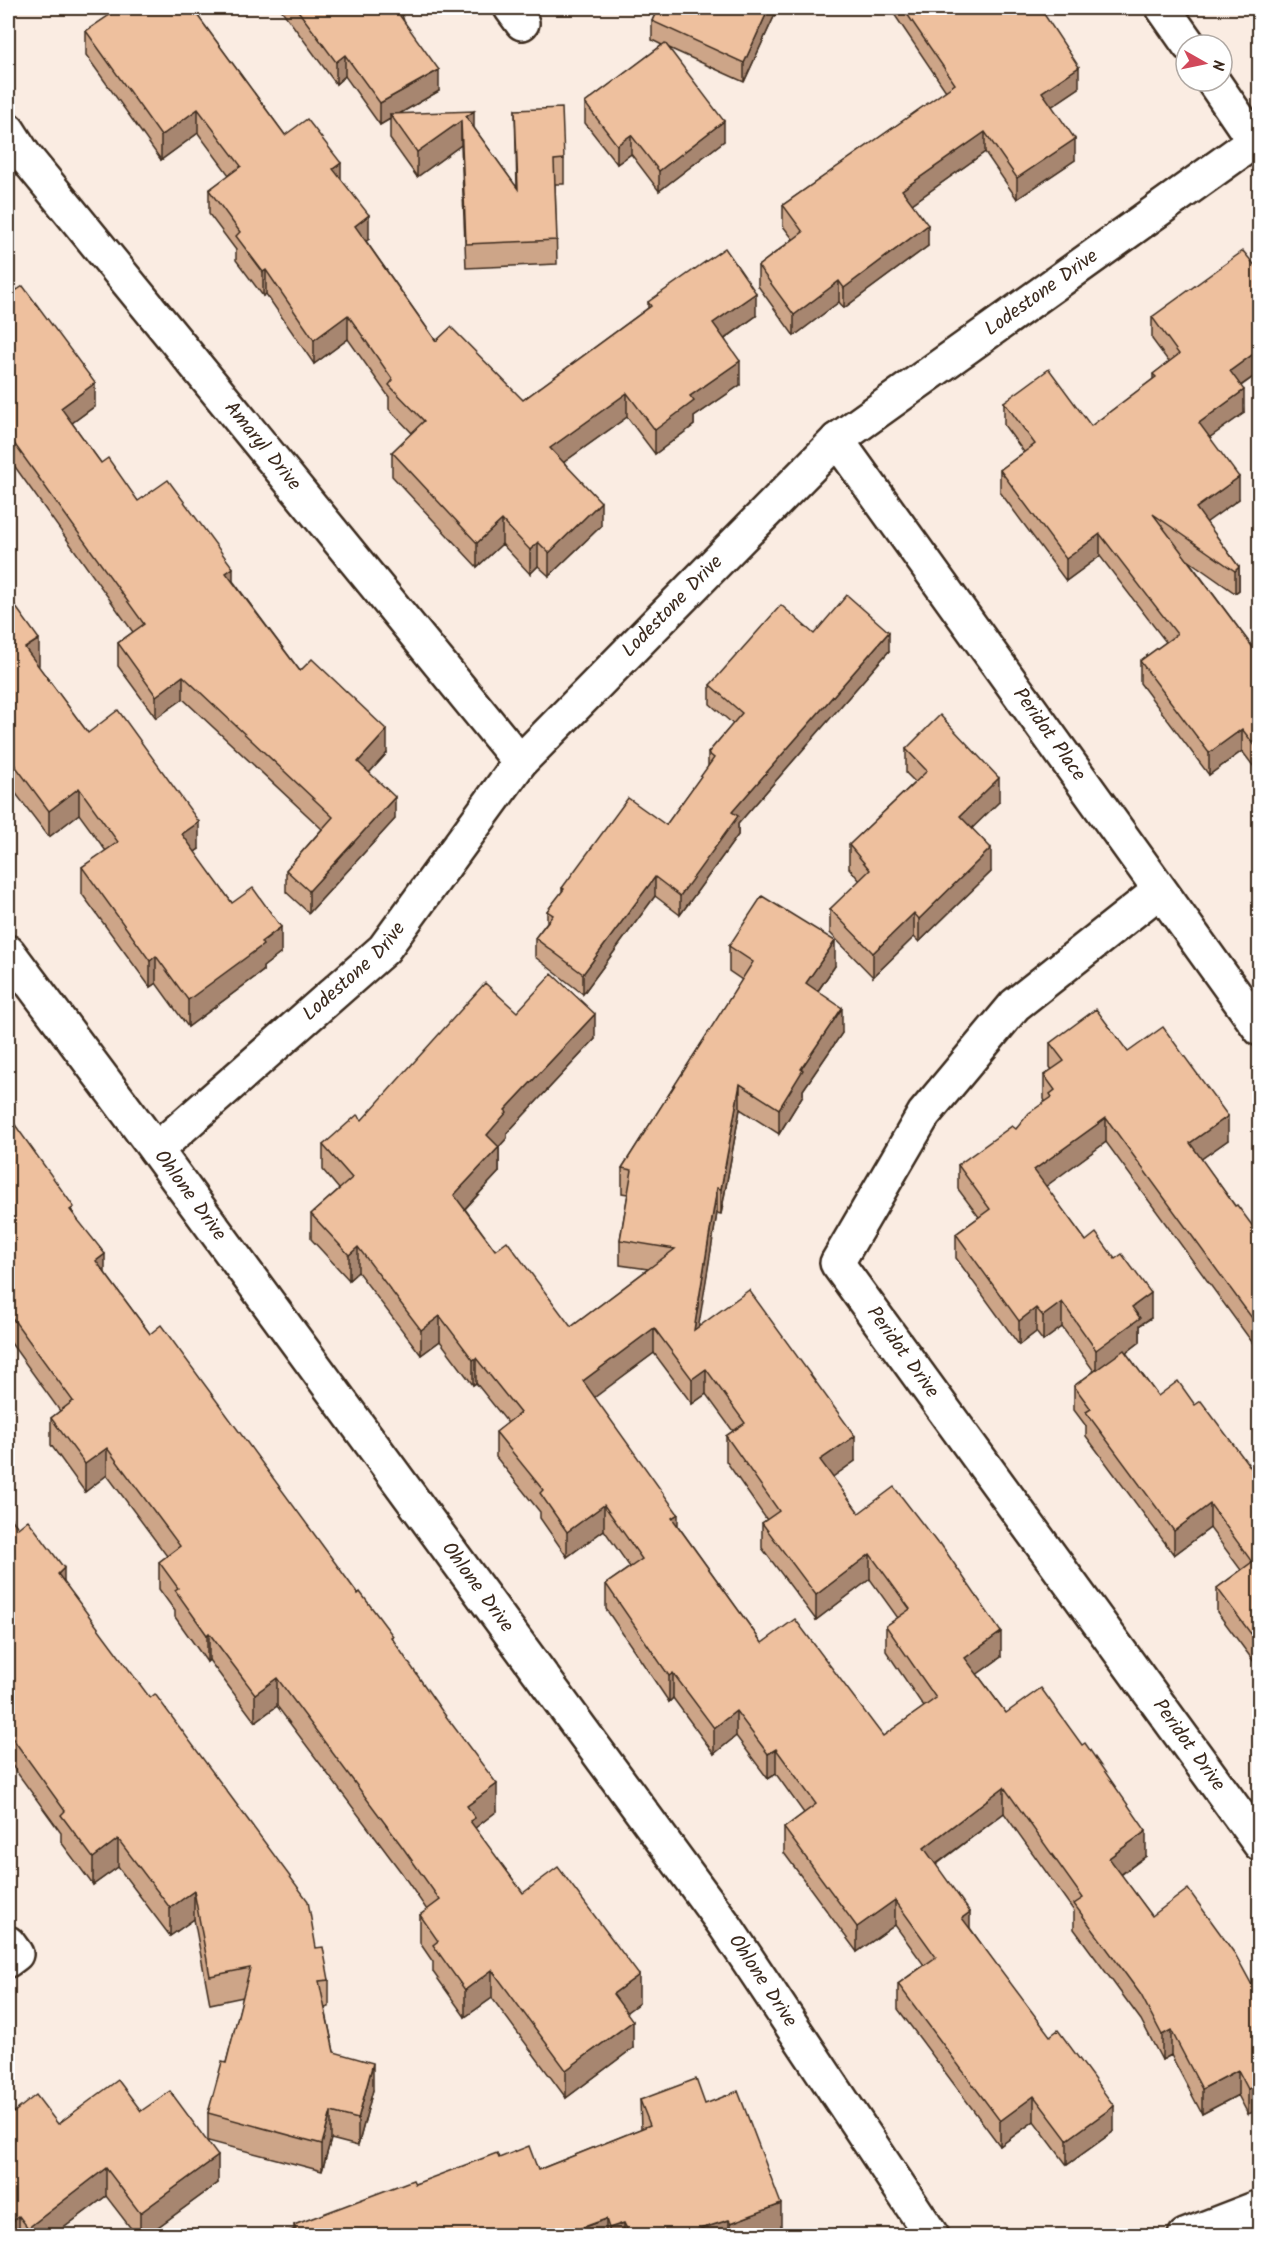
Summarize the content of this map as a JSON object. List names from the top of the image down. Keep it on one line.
{"streets":{"street":["Lodestone Drive","Amaryl Drive","Peridot Place","Ohlone Drive","Peridot Drive"]},"crossings":[["Lodestone Drive","Amaryl Drive"],["Lodestone Drive","Peridot Place"],["Lodestone Drive","Ohlone Drive"],["Peridot Place","Peridot Drive"]],"north":"right"}
